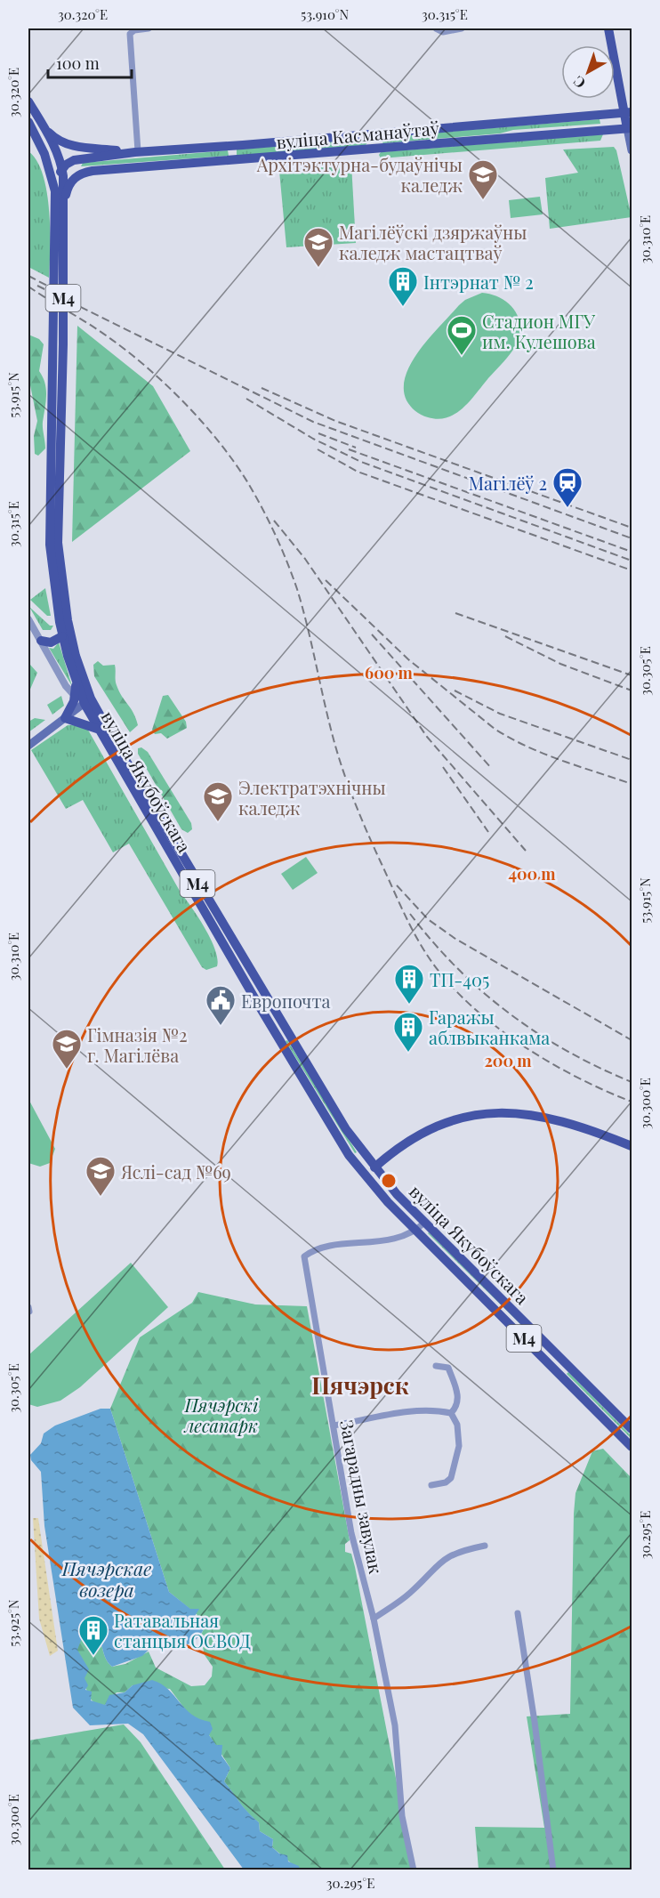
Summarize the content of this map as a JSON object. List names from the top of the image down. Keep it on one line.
{"streets":{"main road":["вуліца Касманаўтаў","М4","вуліца Якубоўскага"],"street":["Загарадны завулак"]},"crossings":[["вуліца Касманаўтаў","М4"],["М4","вуліца Якубоўскага"],["вуліца Якубоўскага","Загарадны завулак"]],"districts":["Пячэрск"],"water":["Пячэрскае возера"],"parks":["Пячэрскі лесапарк"],"places":{"school or university":["Архітэктурна-будаўнічы каледж","Магілёўскі дзяржаўны каледж мастацтваў","Электратэхнічны каледж","Гімназія №2 г. Магілёва","Яслі-сад №69"],"building":["Інтэрнат № 2","ТП-405","Гаражы аблвыканкама","Ратавальная станцыя ОСВОД"],"sports":["Стадион МГУ им. Кулешова"],"station":["Магілёў 2"],"public building":["Европочта"]},"scale_bar":"100 m","north":"bottom left","coordinates":["30.320°E","53.910°N","30.315°E","30.310°E","53.915°N","30.305°E","30.300°E","30.295°E","53.925°N"],"rings":["600 m","400 m","200 m"]}
